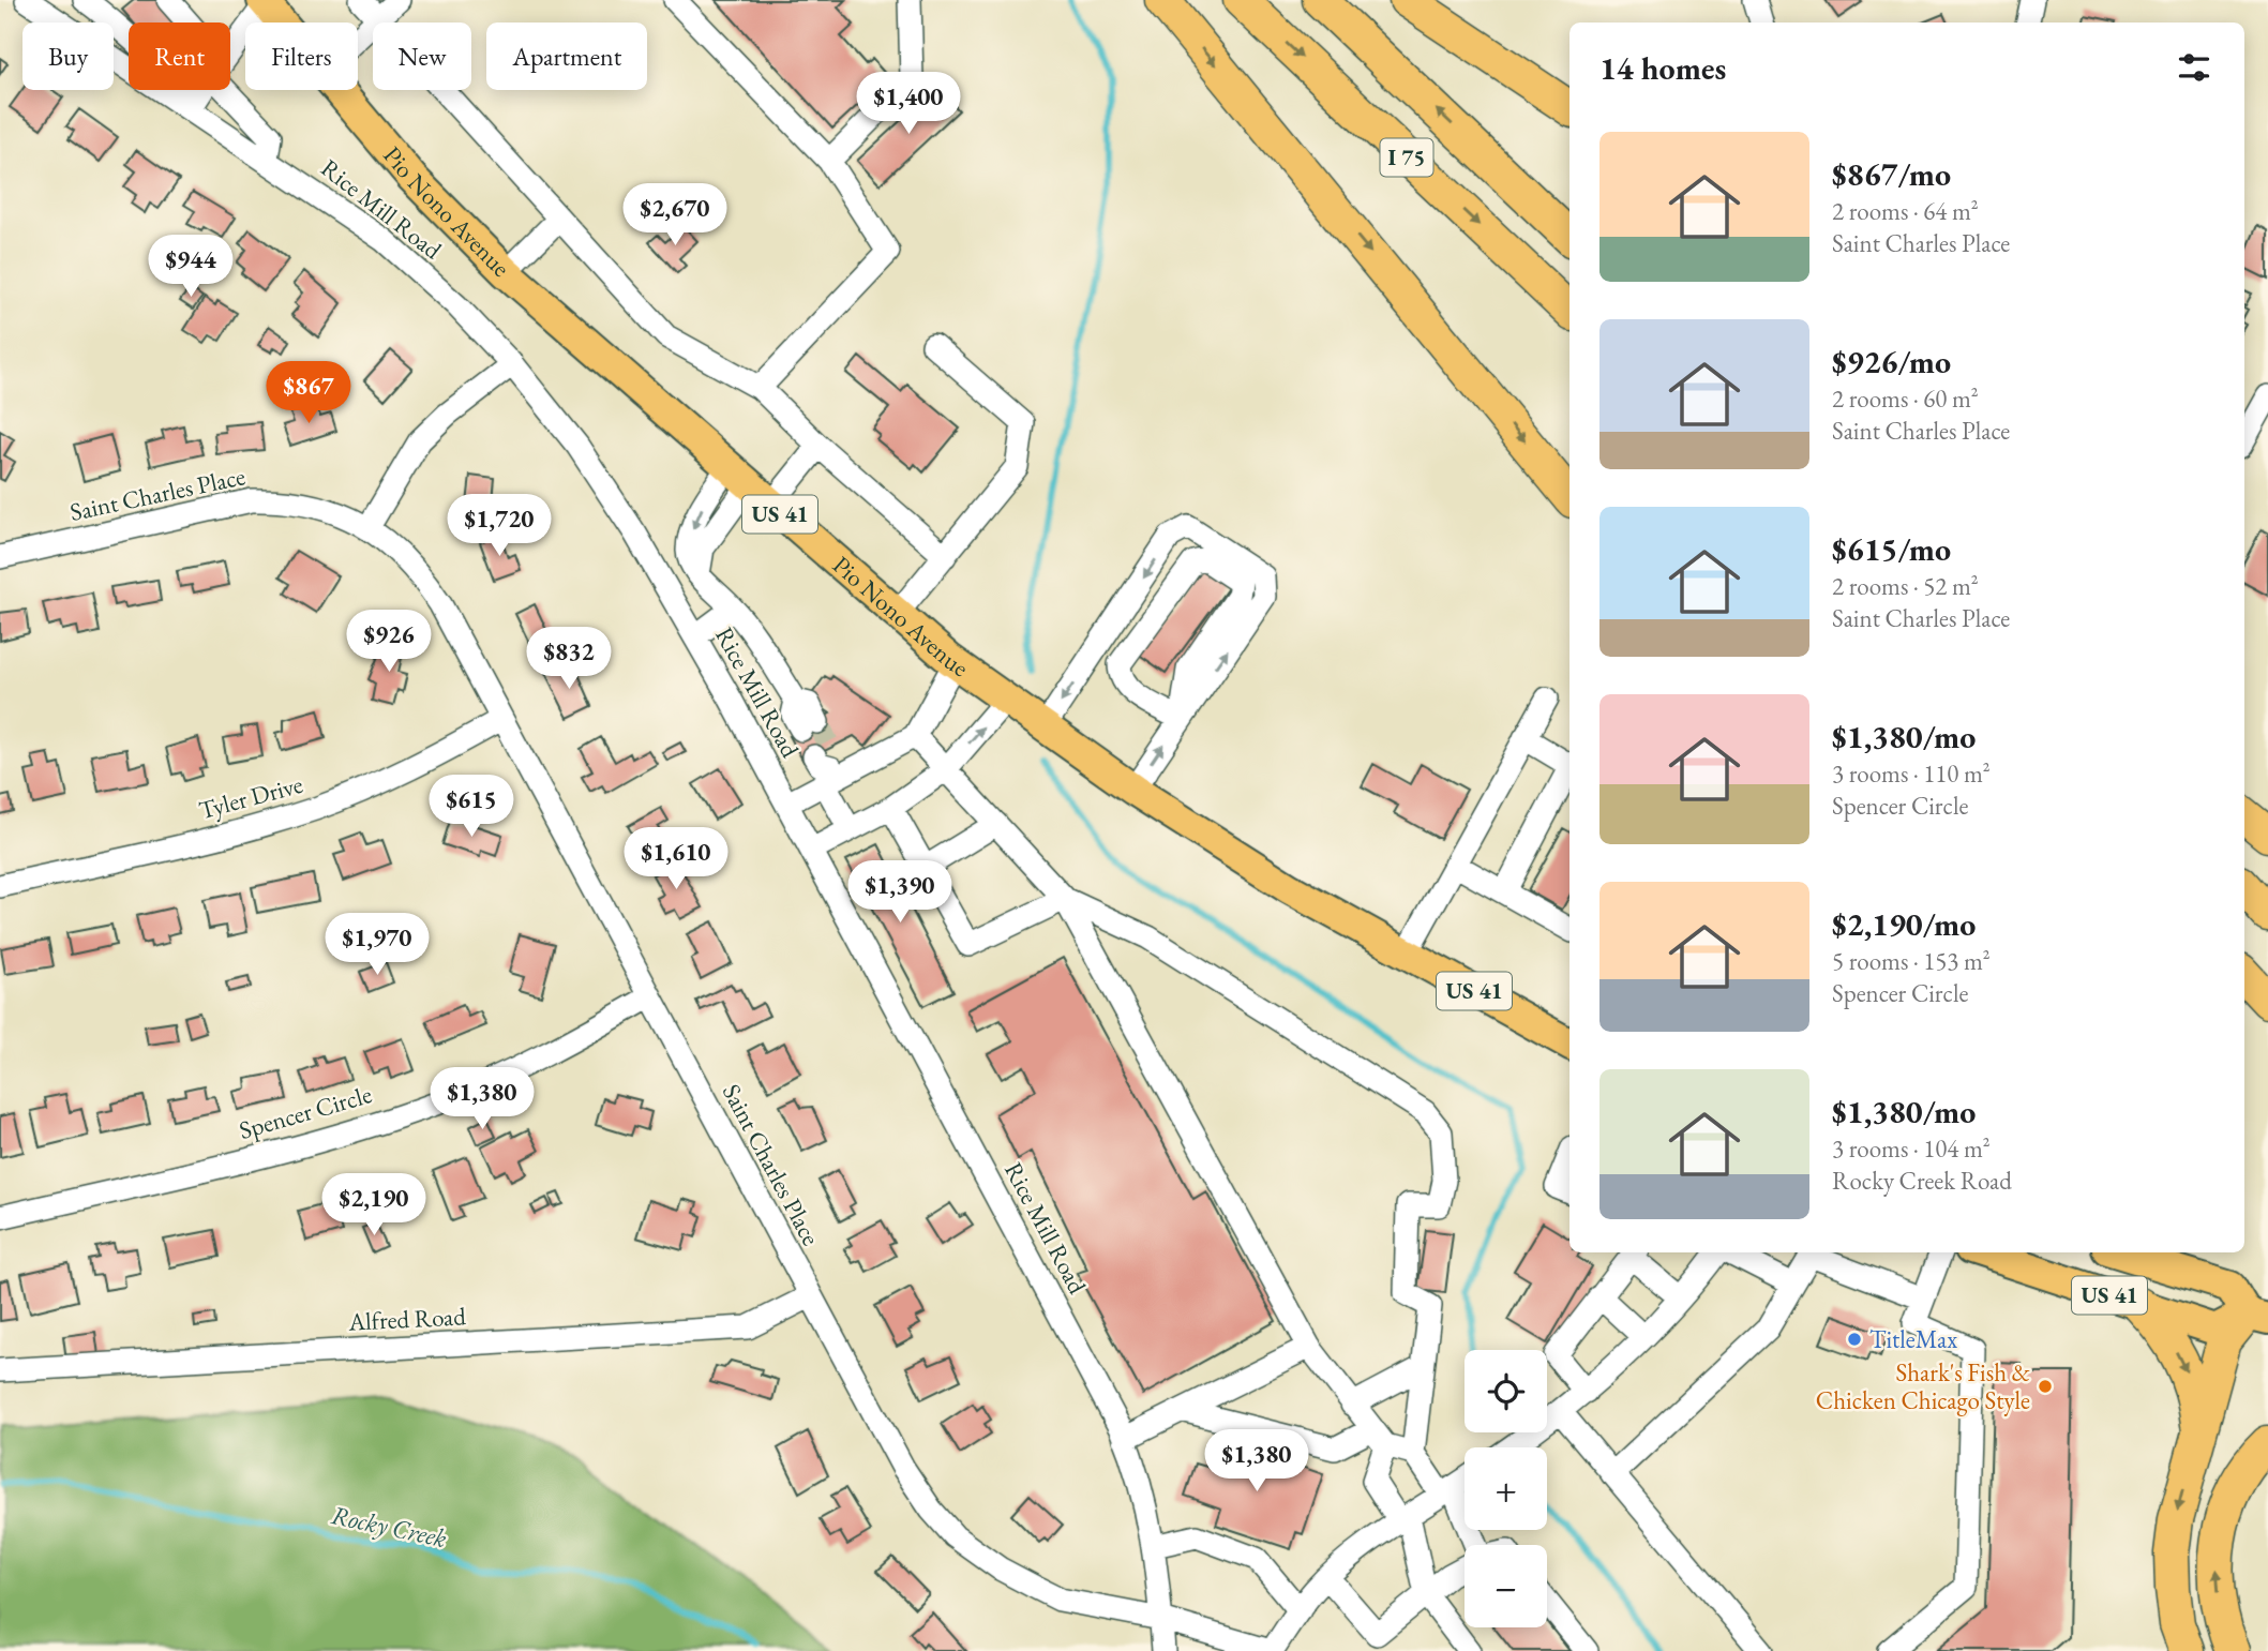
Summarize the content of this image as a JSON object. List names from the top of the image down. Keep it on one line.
{"streets":{"highway":["I 75"],"main road":["Pio Nono Avenue","US 41"],"street":["Rice Mill Road","Saint Charles Place","Tyler Drive","Spencer Circle","Alfred Road"]},"crossings":[["Rice Mill Road","Saint Charles Place"],["Saint Charles Place","Tyler Drive"],["Saint Charles Place","Spencer Circle"],["Saint Charles Place","Alfred Road"]],"water":["Rocky Creek"],"places":["TitleMax","Shark's Fish & Chicken Chicago Style"],"page":{"chip":["Buy","Rent","Filters","New","Apartment"],"heading":"14 homes","price":["$1,400","$2,670","$944","$867","$1,720","$926","$832","$615","$1,610","$1,390","$1,970","$1,380","$2,190","$1,380"],"list":[{"name":"$867/mo","note":"2 rooms · 64 m² · Saint Charles Place"},{"name":"$926/mo","note":"2 rooms · 60 m² · Saint Charles Place"},{"name":"$615/mo","note":"2 rooms · 52 m² · Saint Charles Place"},{"name":"$1,380/mo","note":"3 rooms · 110 m² · Spencer Circle"},{"name":"$2,190/mo","note":"5 rooms · 153 m² · Spencer Circle"},{"name":"$1,380/mo","note":"3 rooms · 104 m² · Rocky Creek Road"}],"map_buttons":["+","−"]}}
